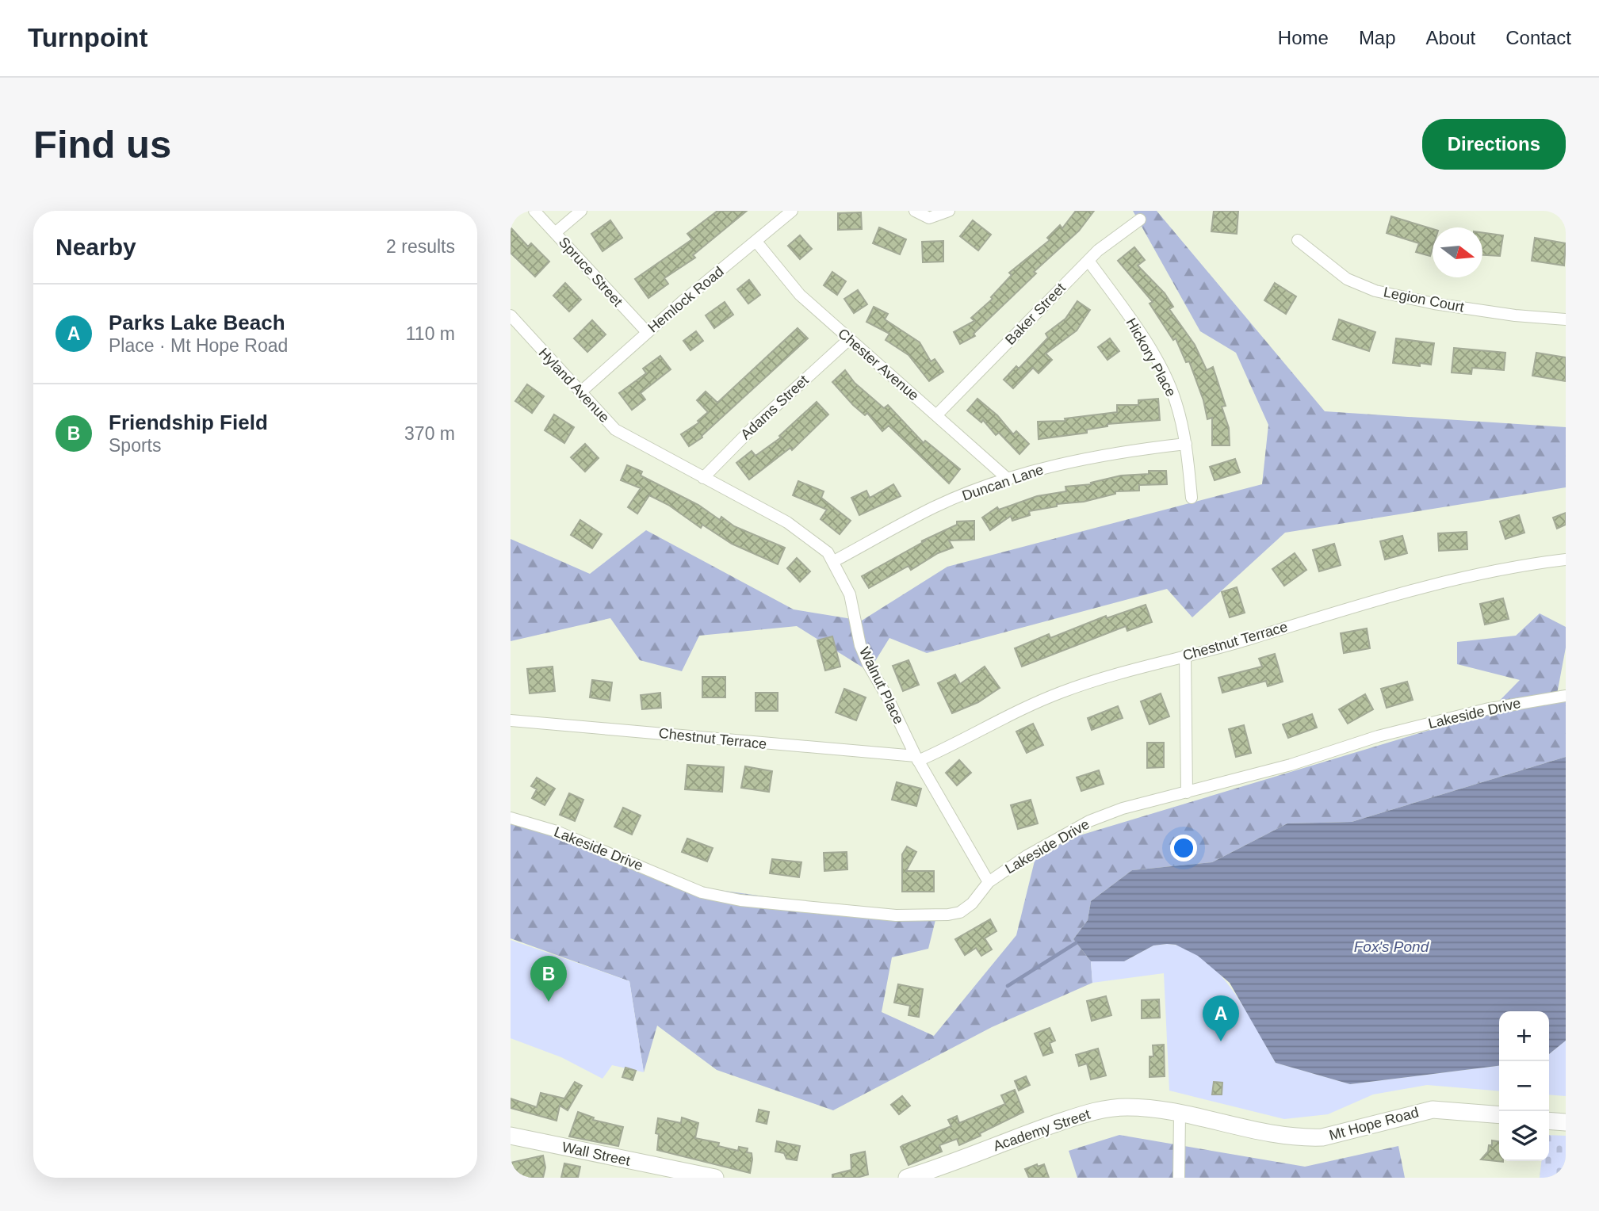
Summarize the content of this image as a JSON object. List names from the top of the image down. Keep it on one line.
{"streets":{"street":["Spruce Street","Hemlock Road","Legion Court","Baker Street","Hickory Place","Chester Avenue","Hyland Avenue","Adams Street","Duncan Lane","Chestnut Terrace","Walnut Place","Lakeside Drive","Mt Hope Road","Academy Street","Wall Street"]},"crossings":[["Spruce Street","Hemlock Road"],["Hemlock Road","Chester Avenue"],["Hemlock Road","Hyland Avenue"],["Baker Street","Hickory Place"],["Baker Street","Chester Avenue"],["Hickory Place","Duncan Lane"],["Chester Avenue","Adams Street"],["Chester Avenue","Duncan Lane"],["Hyland Avenue","Adams Street"],["Hyland Avenue","Walnut Place"],["Adams Street","Walnut Place"],["Duncan Lane","Walnut Place"],["Chestnut Terrace","Walnut Place"],["Walnut Place","Lakeside Drive"],["Mt Hope Road","Academy Street"]],"water":["Fox's Pond"],"north":"right","page":{"header":"Turnpoint","nav":["Home","Map","About","Contact"],"buttons":"Directions","title":"Find us","heading":["Nearby","2 results"],"list":[{"mark":"A","name":"Parks Lake Beach","note":"Place · Mt Hope Road","value":"110 m"},{"mark":"B","name":"Friendship Field","note":"Sports","value":"370 m"}],"pins":["B","A"],"map_buttons":["+","−"]}}
